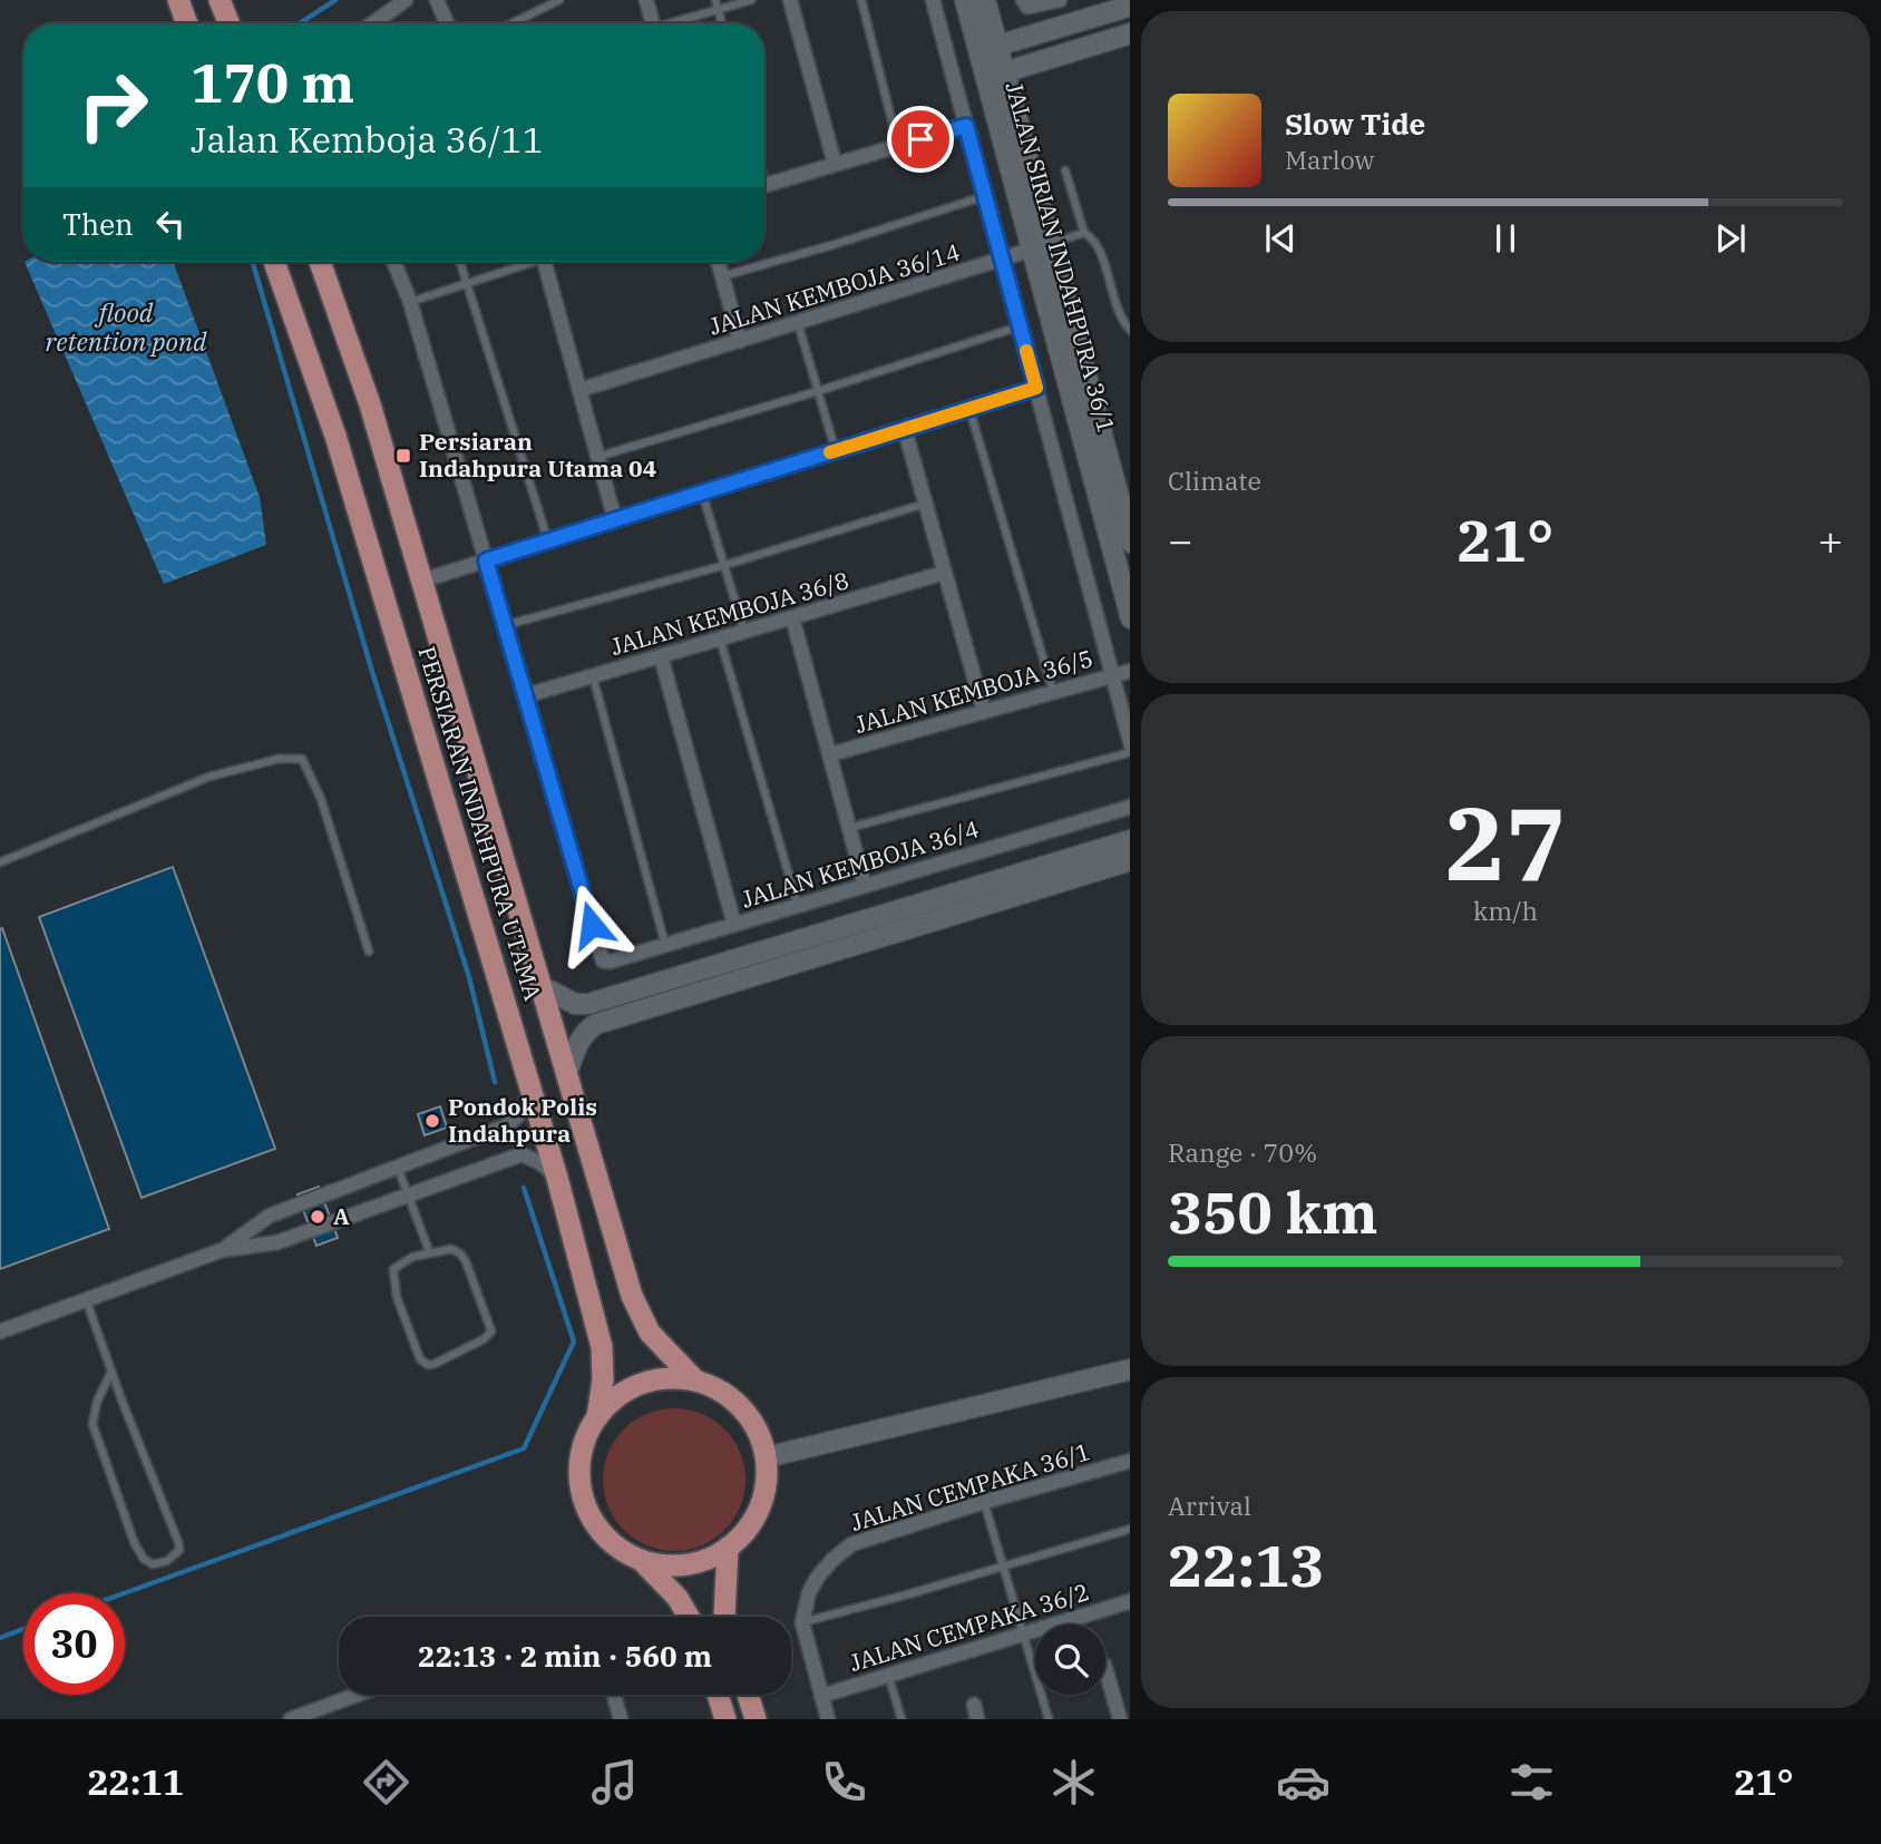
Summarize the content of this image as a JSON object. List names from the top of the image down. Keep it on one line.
{"streets":{"main road":["PERSIARAN INDAHPURA UTAMA"],"street":["JALAN SIRIAN INDAHPURA 36/1","JALAN KEMBOJA 36/14","JALAN KEMBOJA 36/8","JALAN KEMBOJA 36/5","JALAN KEMBOJA 36/4","JALAN CEMPAKA 36/1","JALAN CEMPAKA 36/2"]},"crossings":[["JALAN SIRIAN INDAHPURA 36/1","JALAN KEMBOJA 36/14"],["JALAN KEMBOJA 36/8","JALAN KEMBOJA 36/4"]],"water":["flood retention pond"],"places":{"transit":["Persiaran Indahpura Utama 04"],"other":["Pondok Polis Indahpura","A"]},"page":{"turn":["170 m","Jalan Kemboja 36/11"],"song":["Slow Tide","Marlow"],"then":"Then","tile":["Climate",["27","km/h"],["Range · 70%","350 km"],["Arrival","22:13"]],"heat":["−","21°","+"],"limit":"30","trip":"22:13 · 2 min · 560 m","tabs":["22:11","21°"]}}
